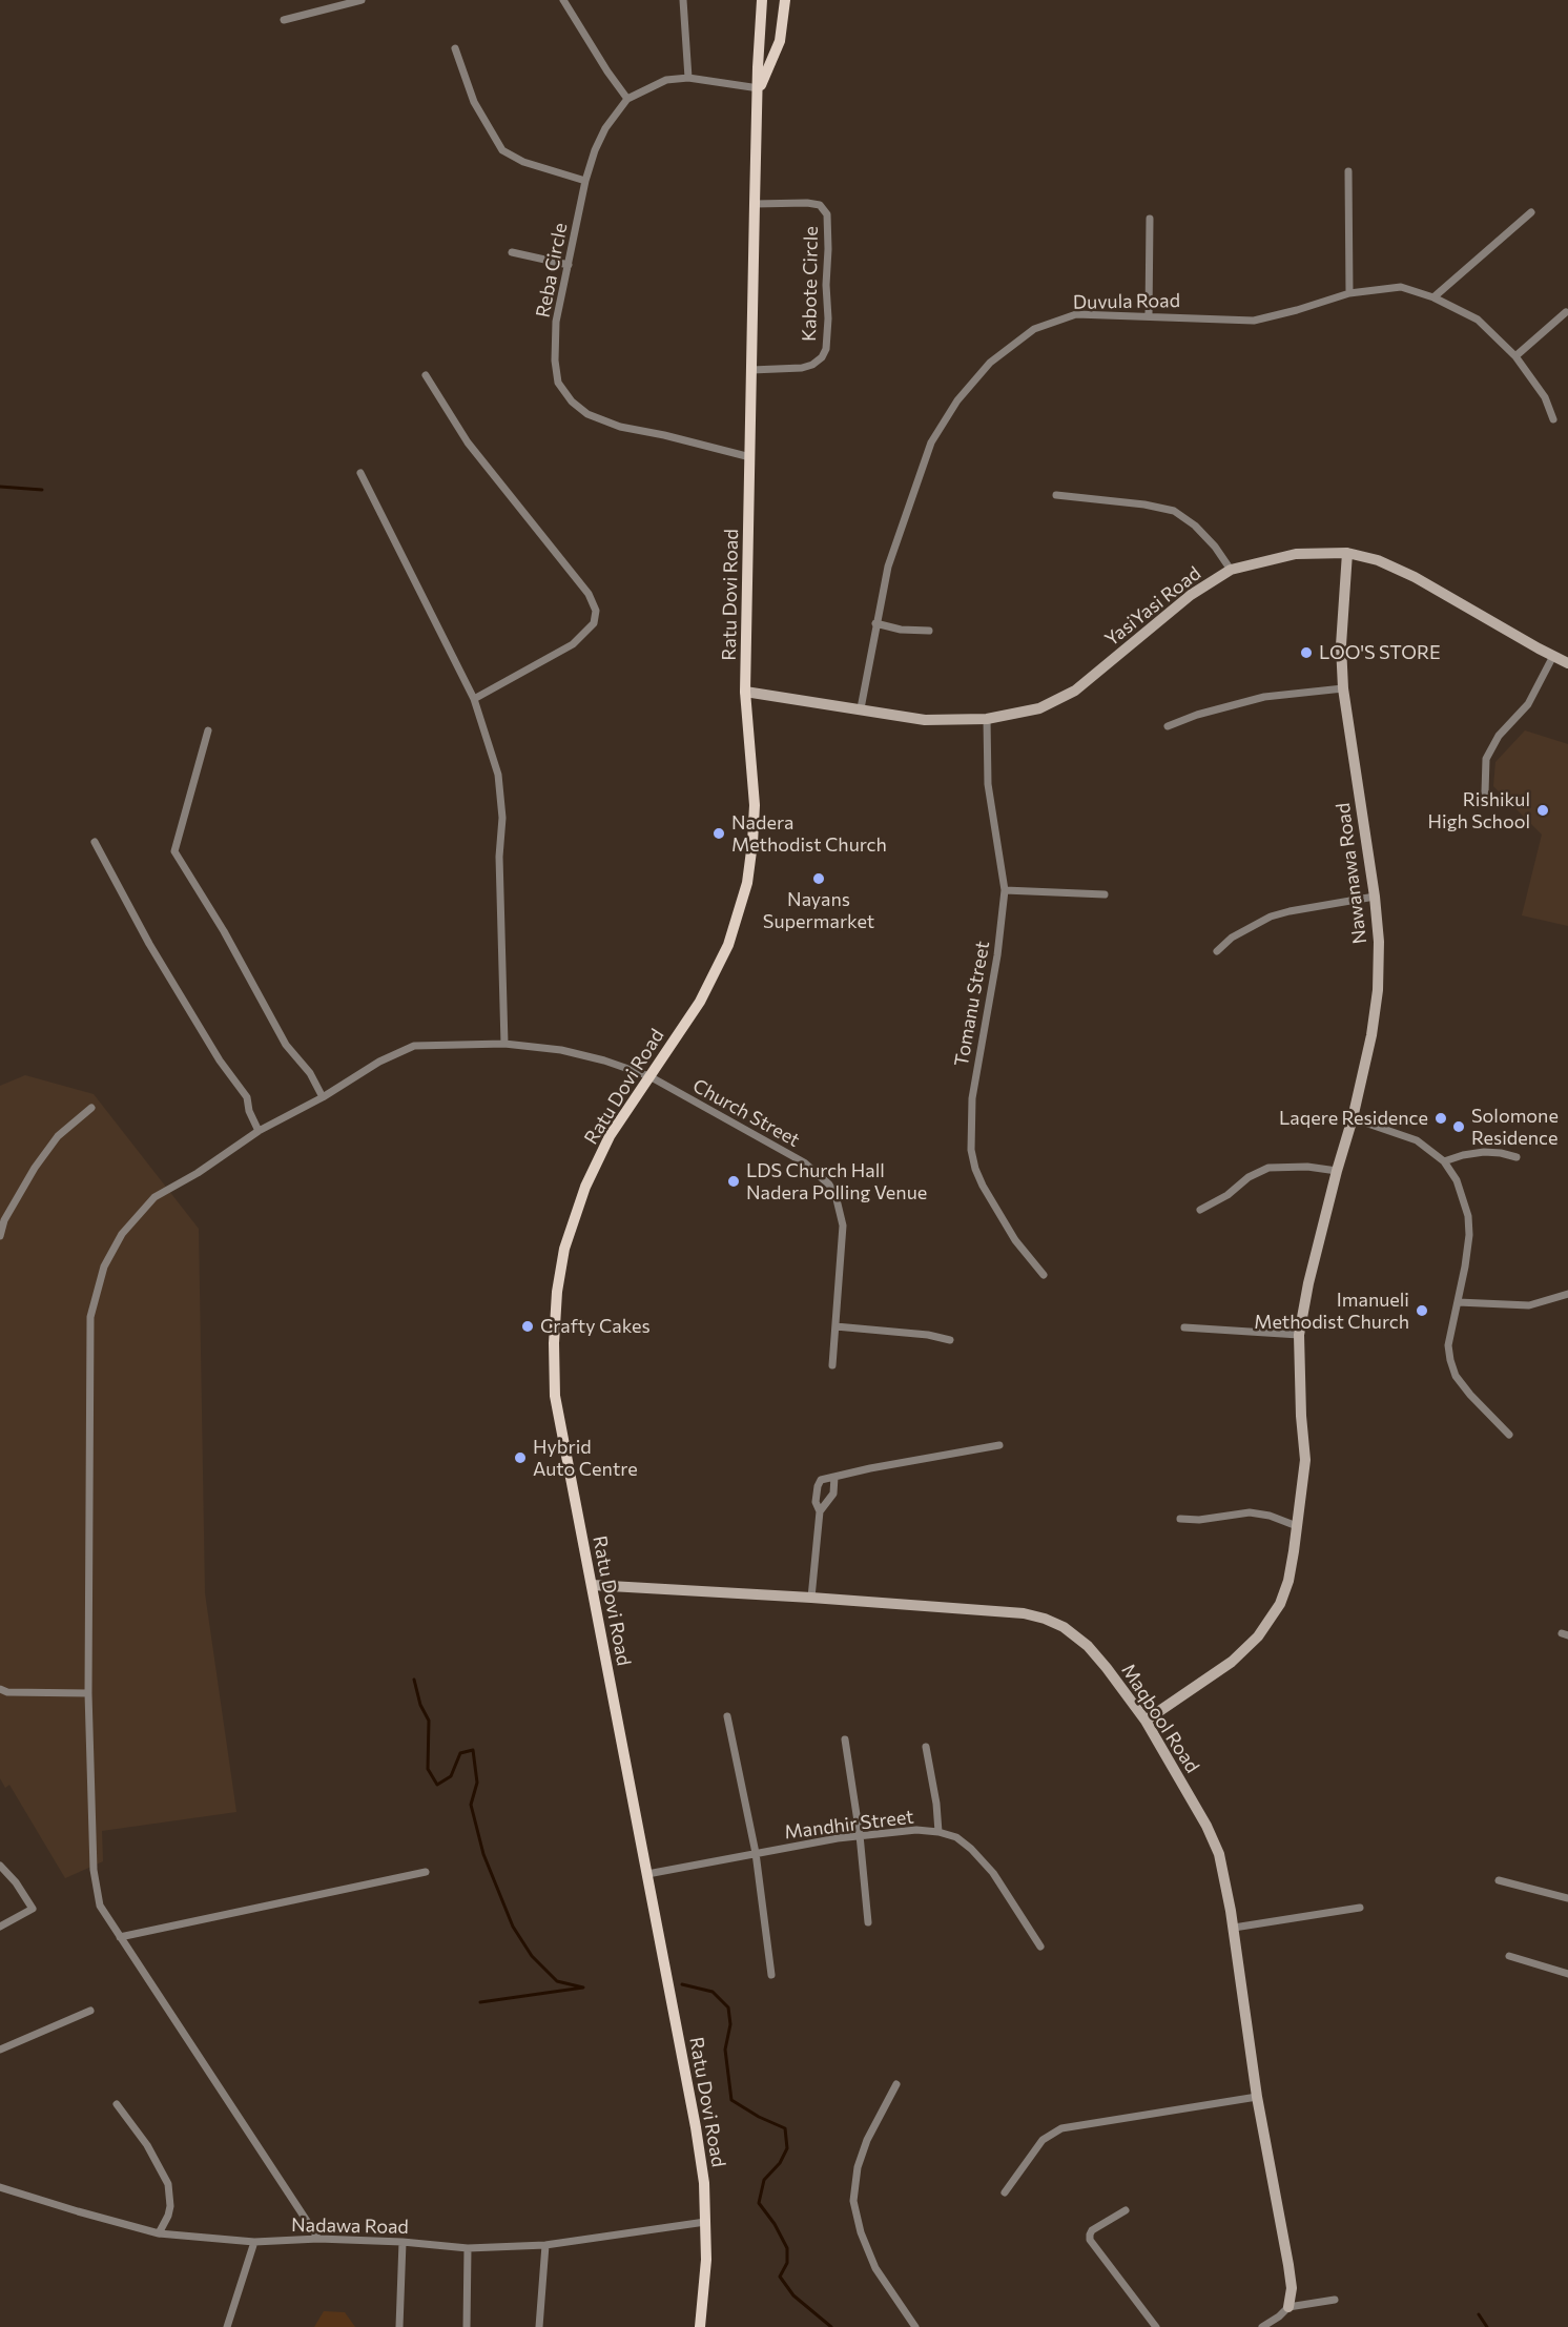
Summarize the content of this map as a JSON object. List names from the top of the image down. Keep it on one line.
{"streets":{"main road":["Ratu Dovi Road"],"street":["Reba Circle","Kabote Circle","Duvula Road","YasiYasi Road","Nawanawa Road","Tomanu Street","Church Street","Maqbool Road","Mandhir Street","Nadawa Road"]},"crossings":[["Reba Circle","Ratu Dovi Road"],["Kabote Circle","Ratu Dovi Road"],["Duvula Road","YasiYasi Road"],["Ratu Dovi Road","YasiYasi Road"],["Ratu Dovi Road","Church Street"],["Ratu Dovi Road","Maqbool Road"],["Ratu Dovi Road","Mandhir Street"],["Ratu Dovi Road","Nadawa Road"],["YasiYasi Road","Nawanawa Road"],["YasiYasi Road","Tomanu Street"],["Nawanawa Road","Maqbool Road"],["Church Street","Nadawa Road"]],"places":["LOO'S STORE","Rishikul High School","Nadera Methodist Church","Nayans Supermarket","Laqere Residence","Solomone Residence","LDS Church Hall Nadera Polling Venue","Imanueli Methodist Church","Crafty Cakes","Hybrid Auto Centre"]}
